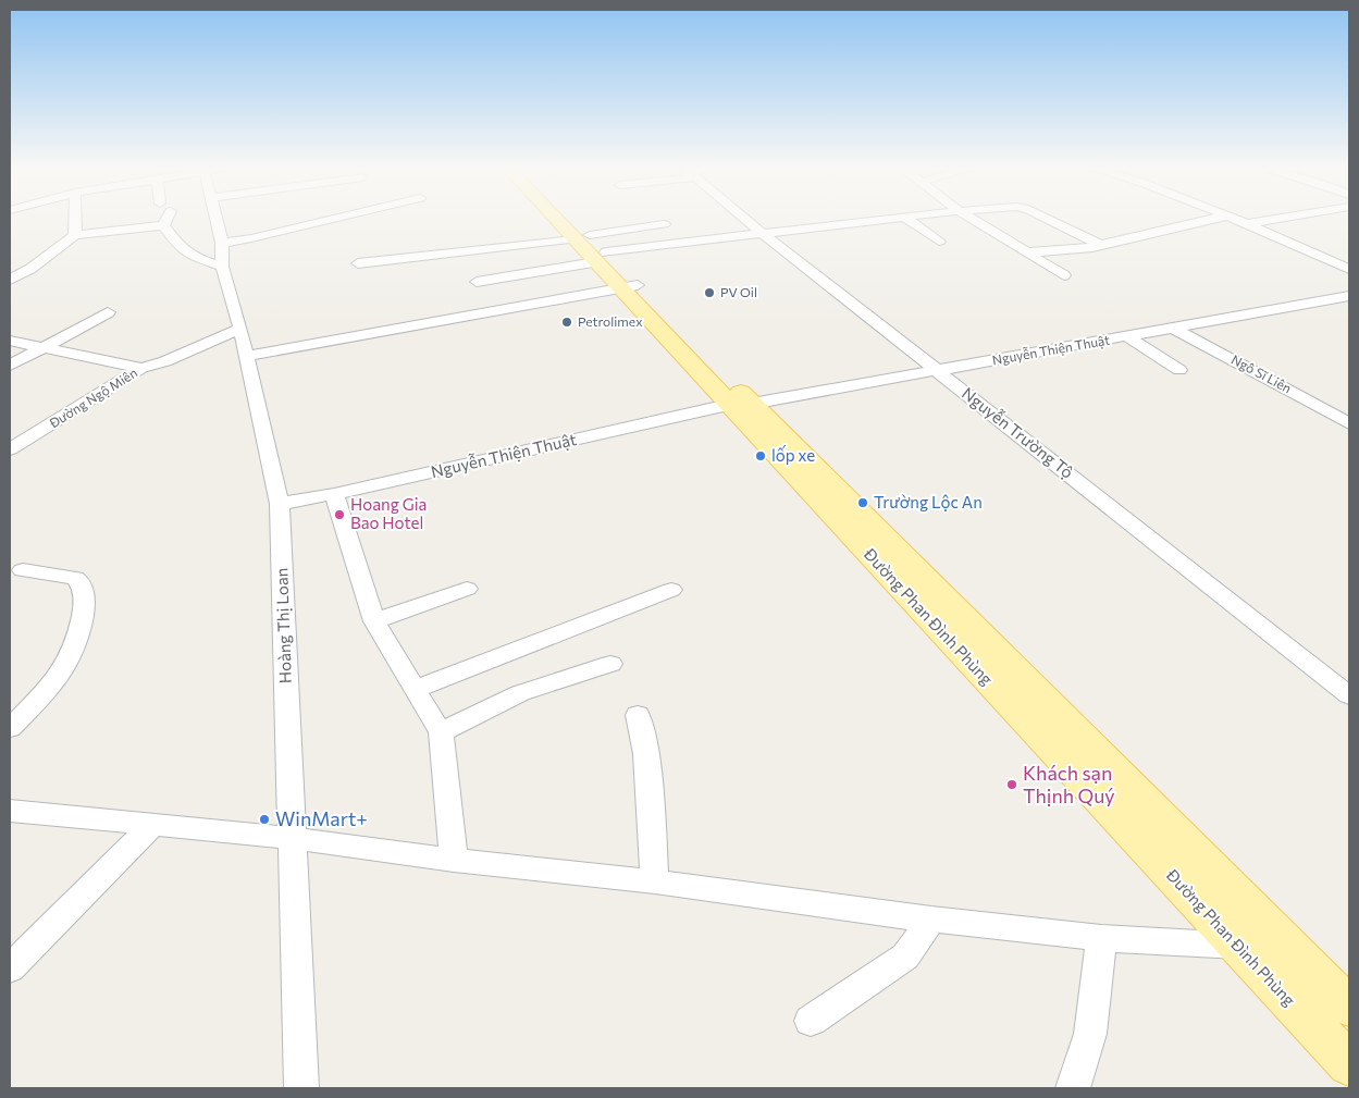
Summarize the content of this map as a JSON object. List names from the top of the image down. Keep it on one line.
{"streets":{"main road":["Đường Phan Đình Phùng"],"street":["Nguyễn Thiện Thuật","Ngô Sĩ Liên","Đường Ngộ Miên","Nguyễn Trường Tộ","Hoàng Thị Loan"]},"crossings":[["Nguyễn Thiện Thuật","Ngô Sĩ Liên"],["Nguyễn Thiện Thuật","Nguyễn Trường Tộ"],["Nguyễn Thiện Thuật","Đường Phan Đình Phùng"],["Nguyễn Thiện Thuật","Hoàng Thị Loan"],["Đường Ngộ Miên","Hoàng Thị Loan"]],"places":["PV Oil","Petrolimex","lốp xe","Trường Lộc An","Hoang Gia Bao Hotel","Khách sạn Thịnh Quý","WinMart+"]}
